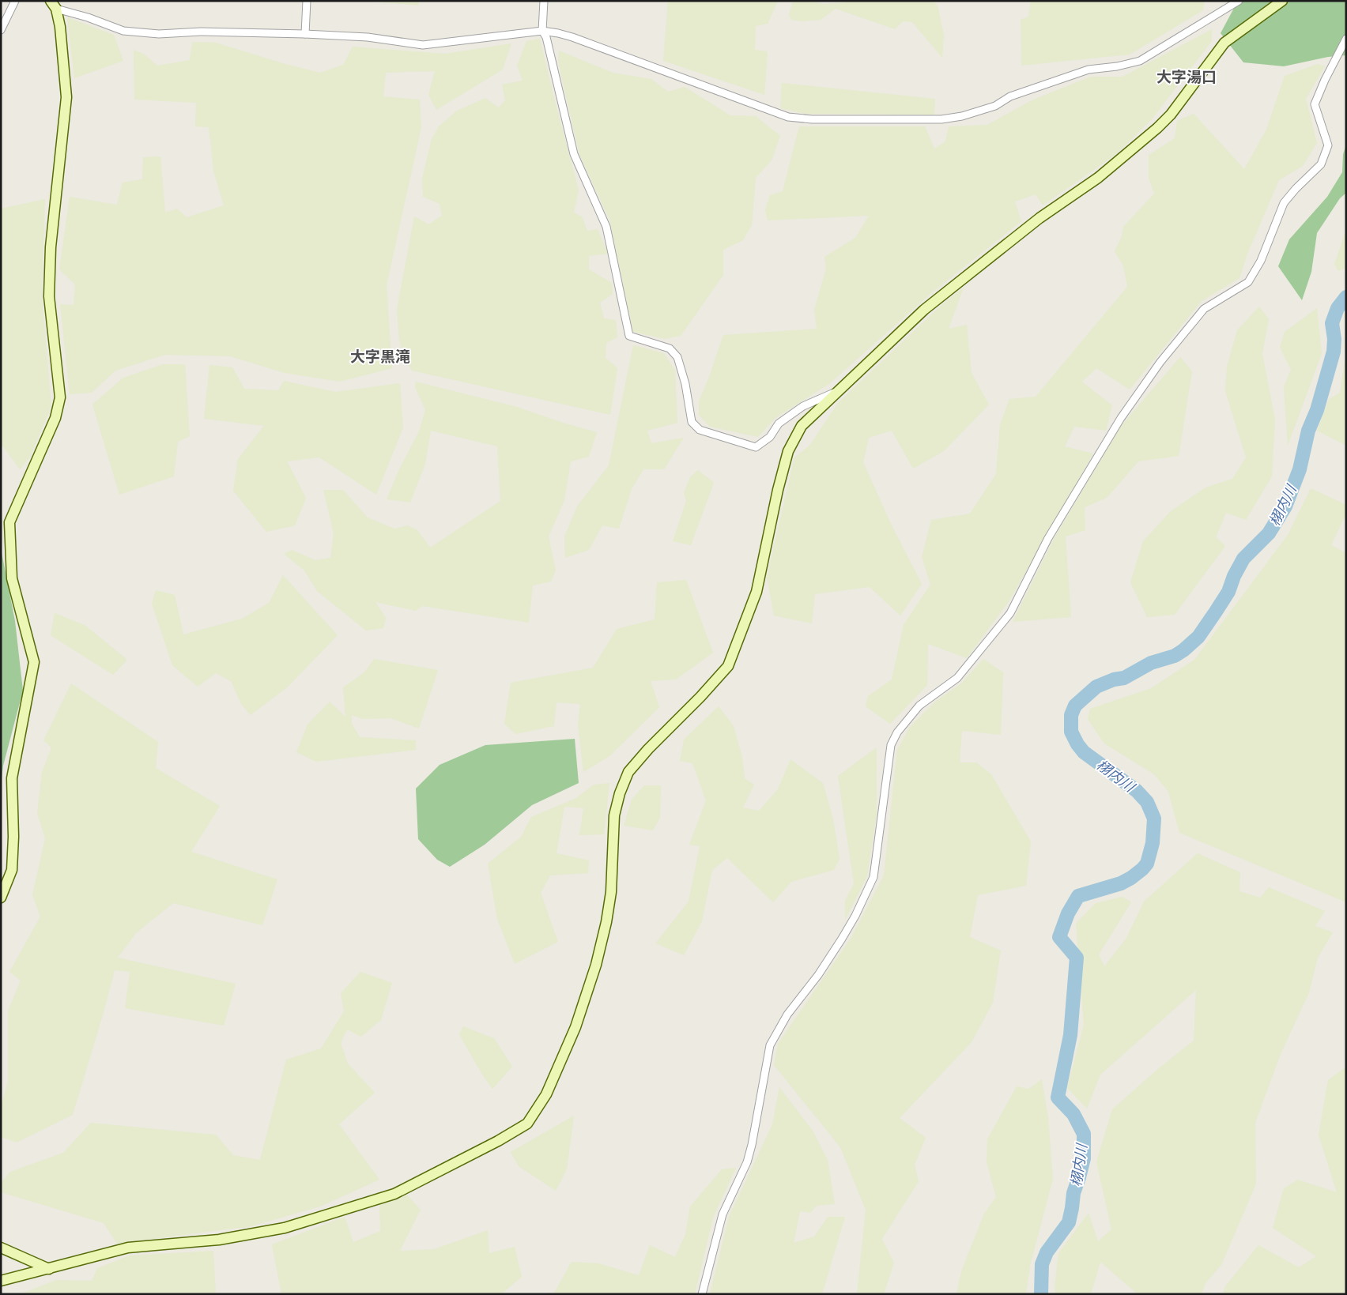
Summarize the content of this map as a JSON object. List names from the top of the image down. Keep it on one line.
{"districts":["大字湯口","大字黒滝"],"water":["栩内川"]}
